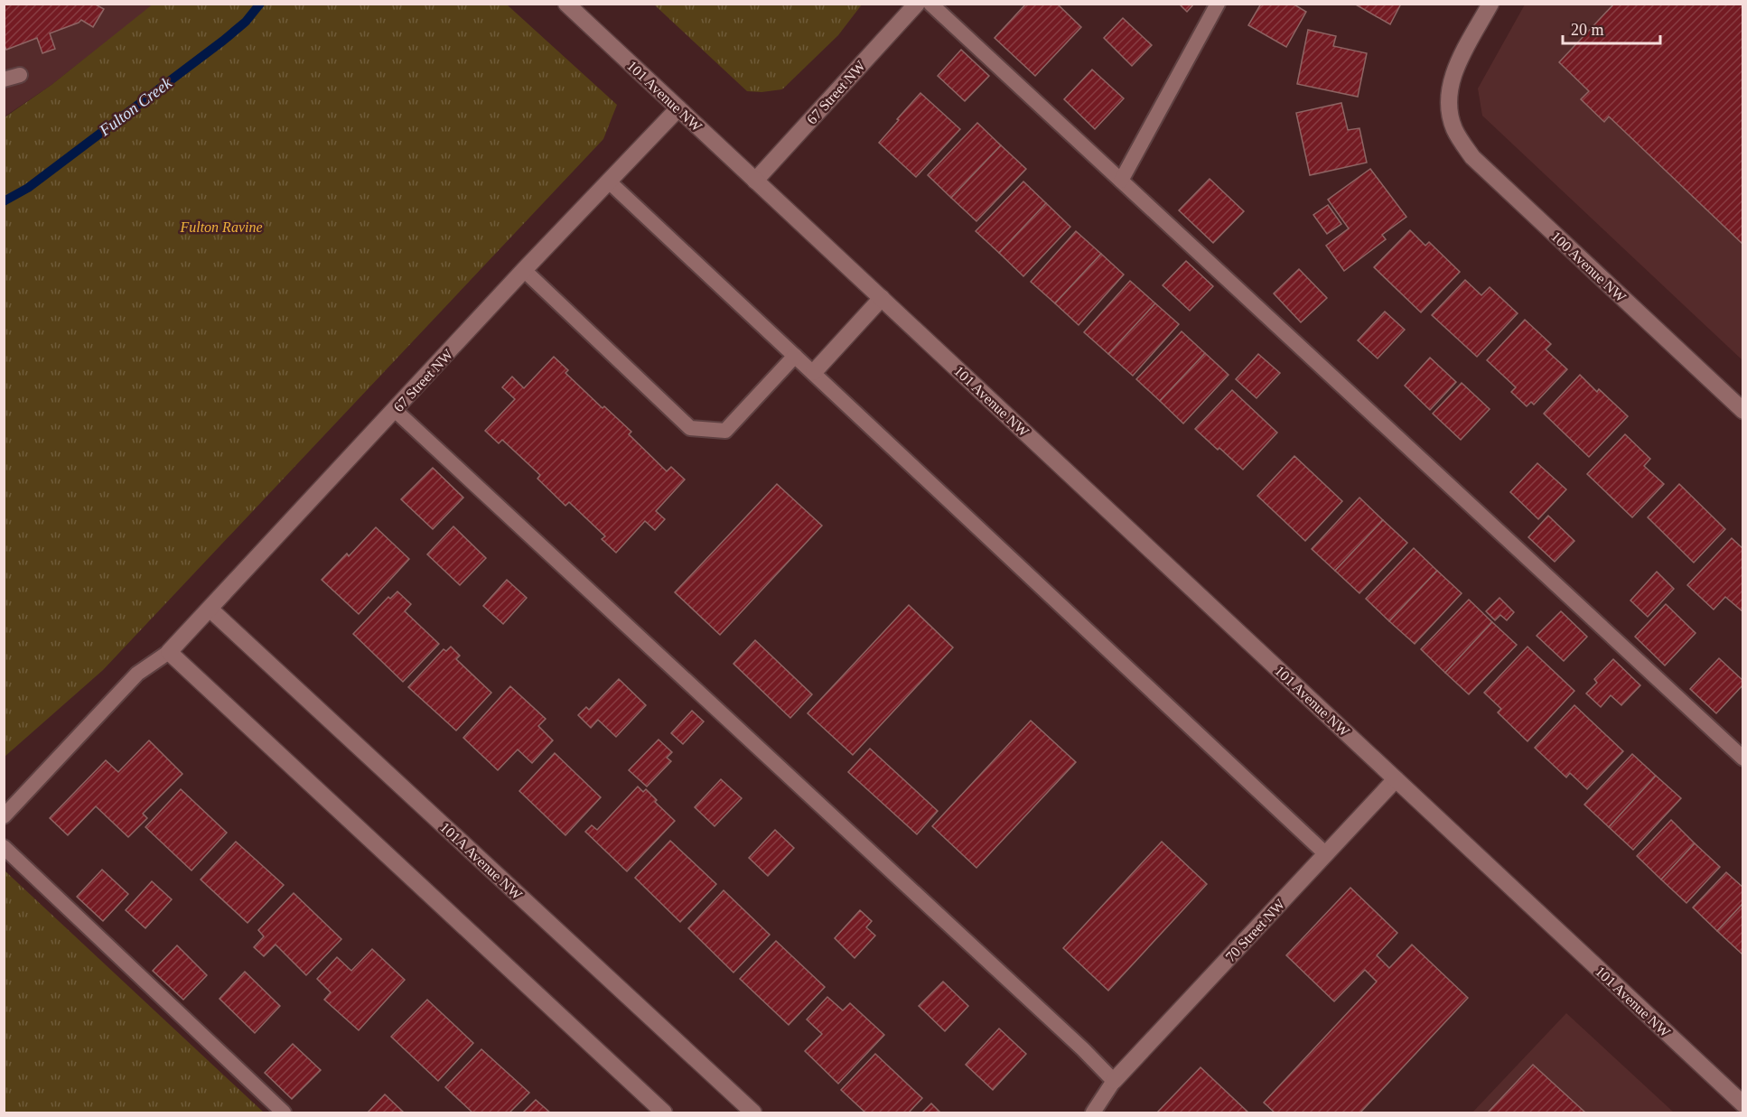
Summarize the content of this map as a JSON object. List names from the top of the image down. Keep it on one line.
{"streets":{"street":["67 Street NW","101 Avenue NW","100 Avenue NW","101A Avenue NW","70 Street NW"]},"crossings":[["67 Street NW","101 Avenue NW"],["67 Street NW","101A Avenue NW"],["101 Avenue NW","70 Street NW"]],"water":["Fulton Creek"],"parks":["Fulton Ravine"],"scale_bar":"20 m"}
